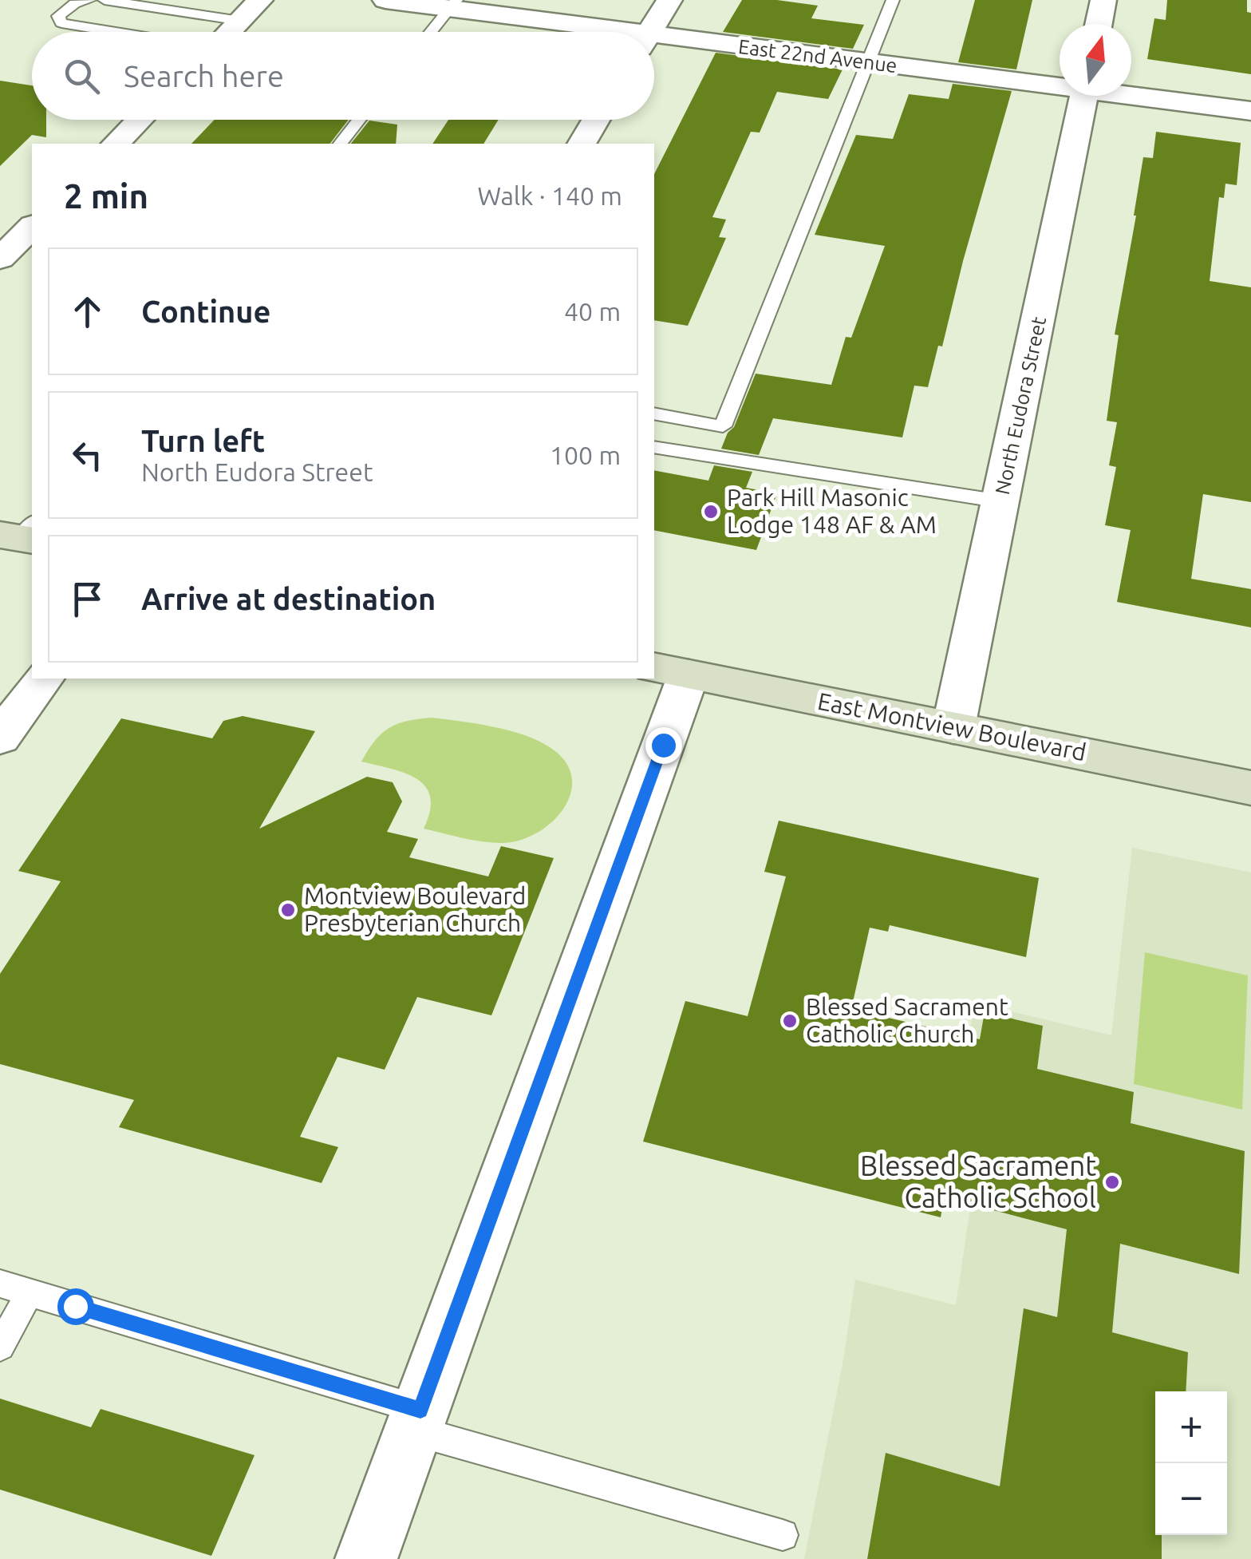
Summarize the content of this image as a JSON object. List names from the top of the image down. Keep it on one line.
{"streets":{"street":["East 22nd Avenue","North Eudora Street","East Montview Boulevard"]},"crossings":[["North Eudora Street","East Montview Boulevard"]],"places":["Park Hill Masonic Lodge 148 AF & AM","Montview Boulevard Presbyterian Church","Blessed Sacrament Catholic Church","Blessed Sacrament Catholic School"],"north":"top","page":{"search":"Search here","heading":["2 min","Walk · 140 m"],"list":[["Continue","40 m"],["Turn left","North Eudora Street","100 m"],"Arrive at destination"],"map_buttons":["+","−"]}}
